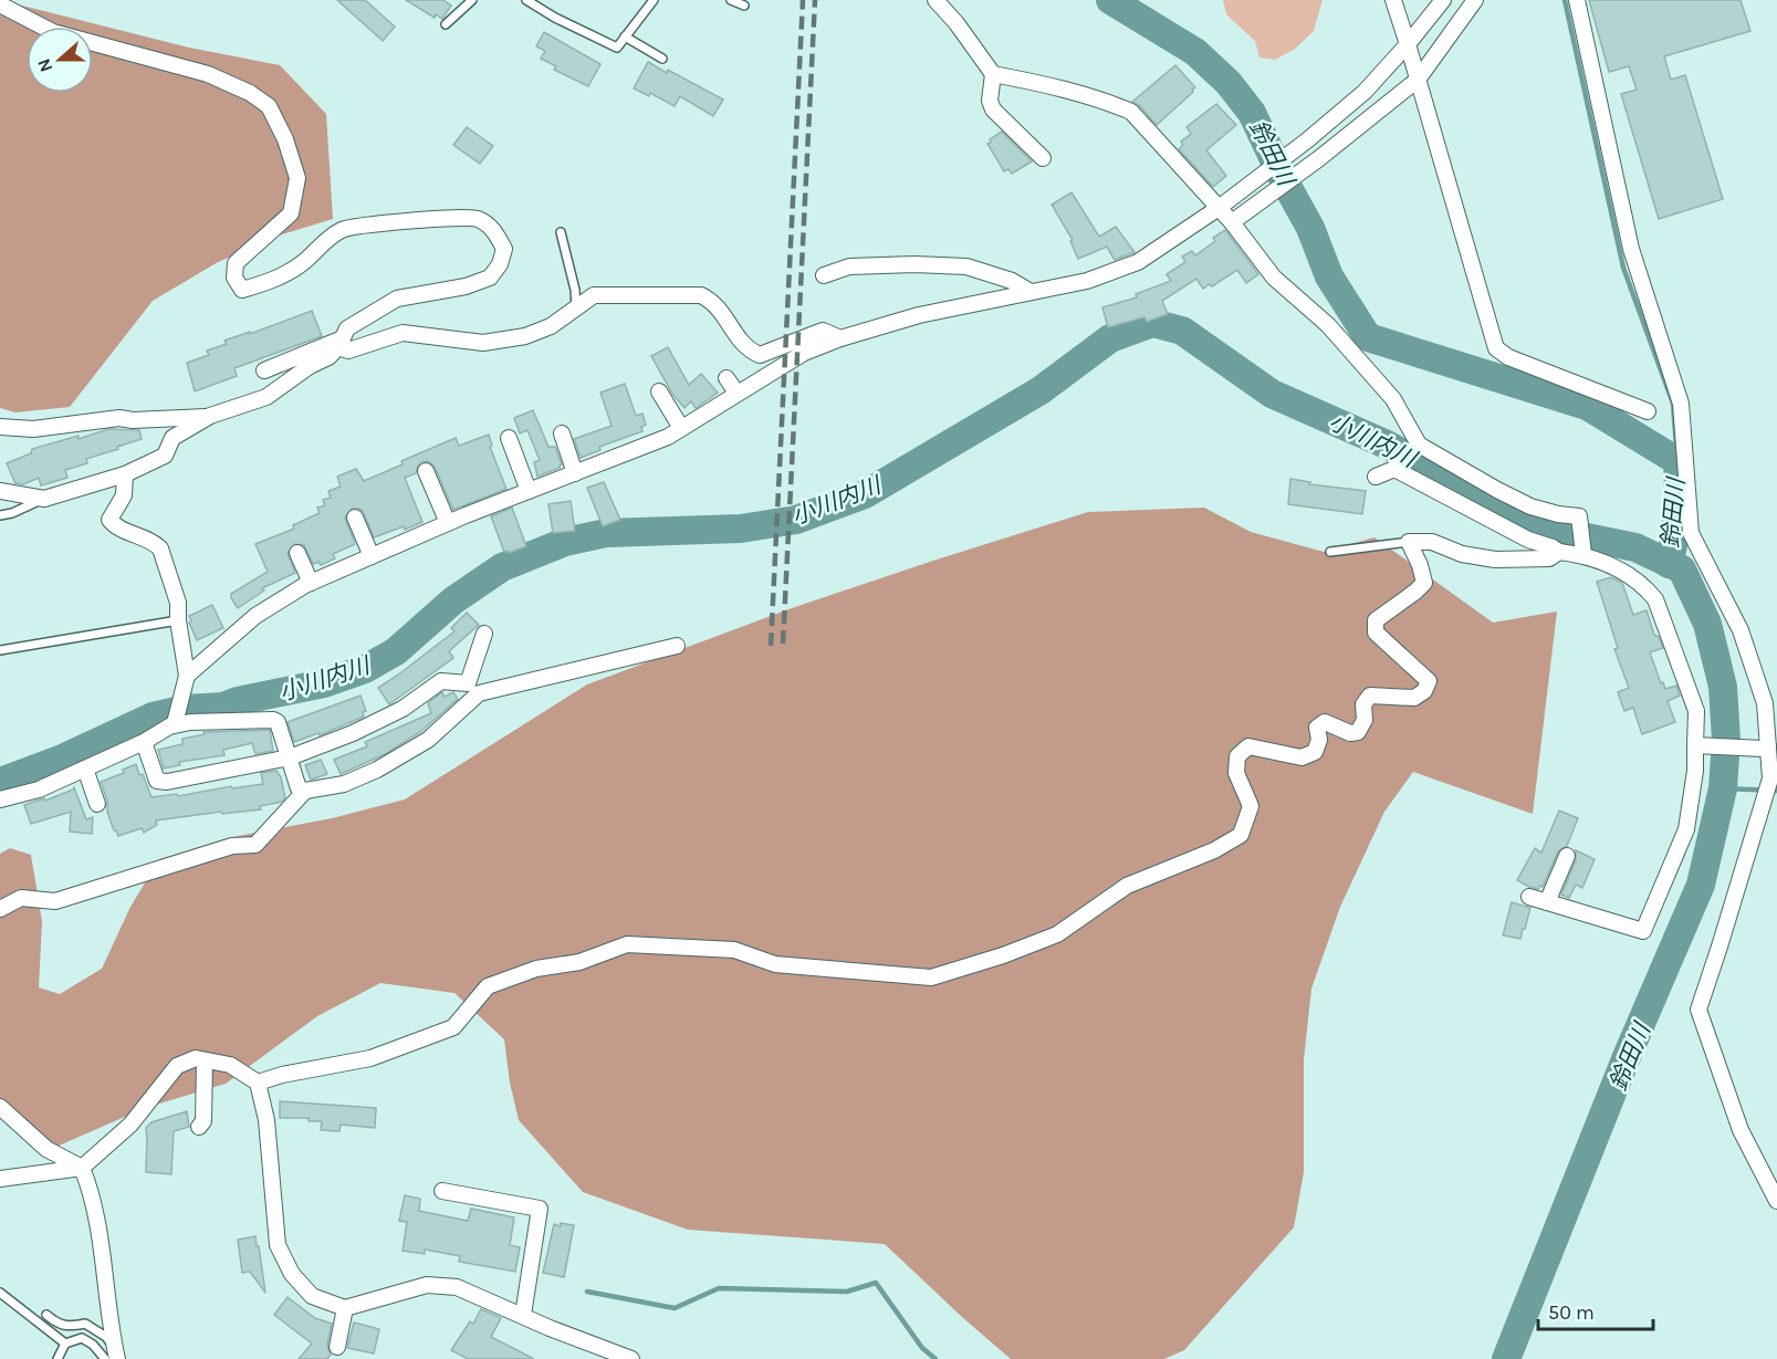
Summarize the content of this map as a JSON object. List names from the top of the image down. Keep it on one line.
{"water":["鈴田川","小川内川"],"scale_bar":"50 m","north":"left"}
